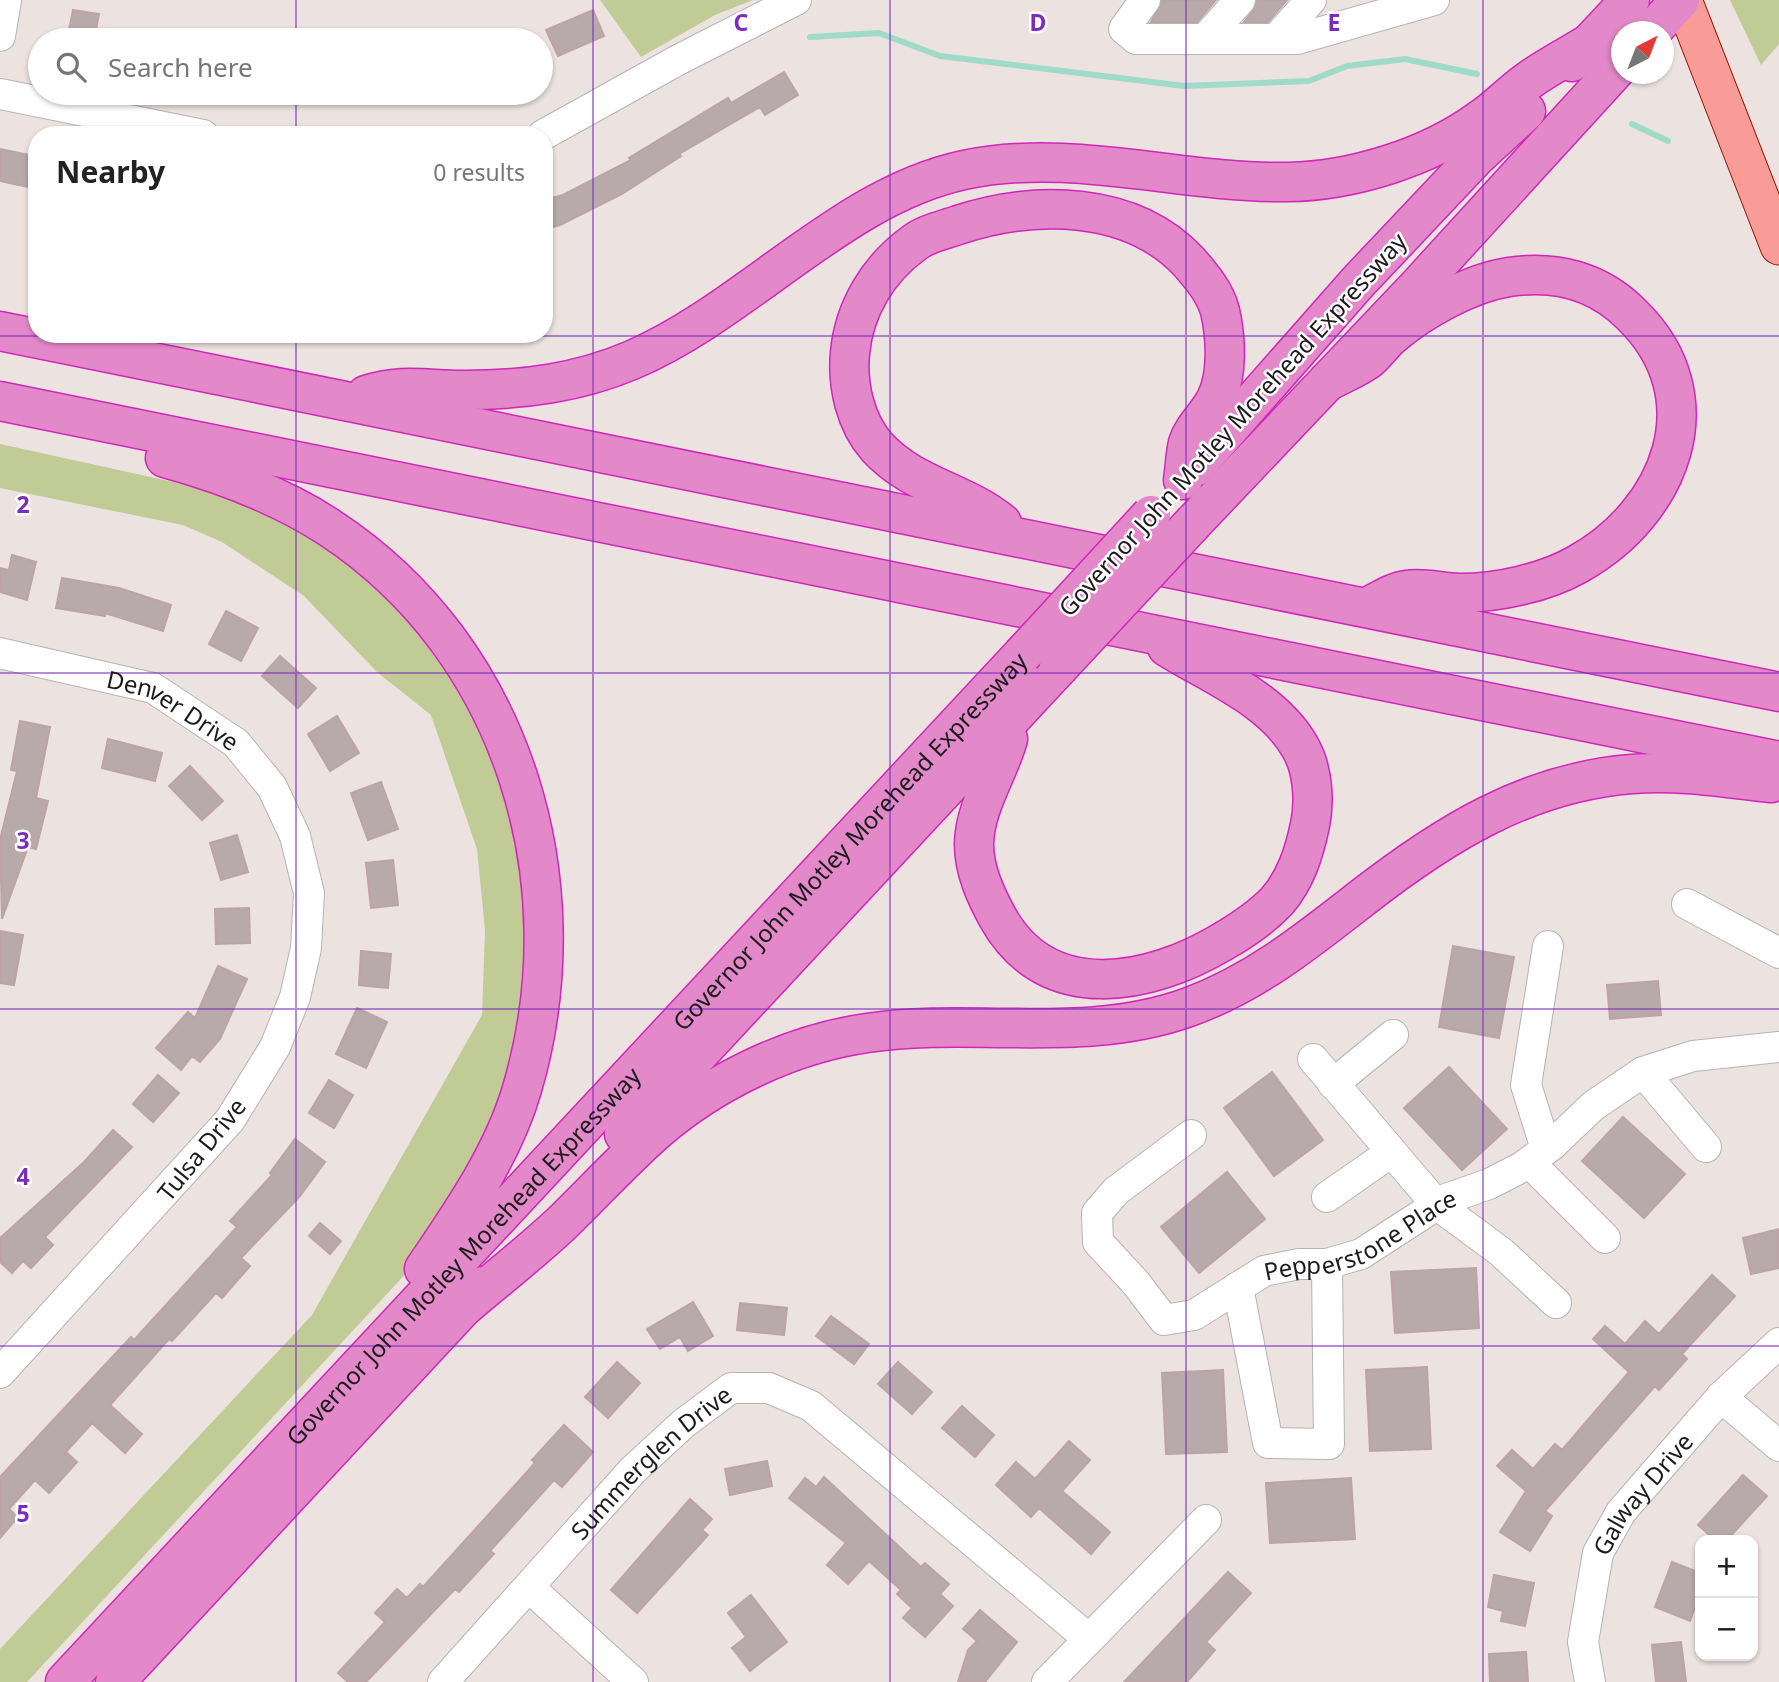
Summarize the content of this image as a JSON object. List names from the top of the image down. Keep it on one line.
{"streets":{"highway":["Governor John Motley Morehead Expressway"],"street":["Denver Drive","Tulsa Drive","Pepperstone Place","Summerglen Drive","Galway Drive"]},"crossings":[["Denver Drive","Tulsa Drive"]],"north":"top right","page":{"search":"Search here","heading":["Nearby","0 results"],"map_buttons":["+","−"]},"grid":{"columns":["C","D","E"],"rows":["2","3","4","5"]}}
